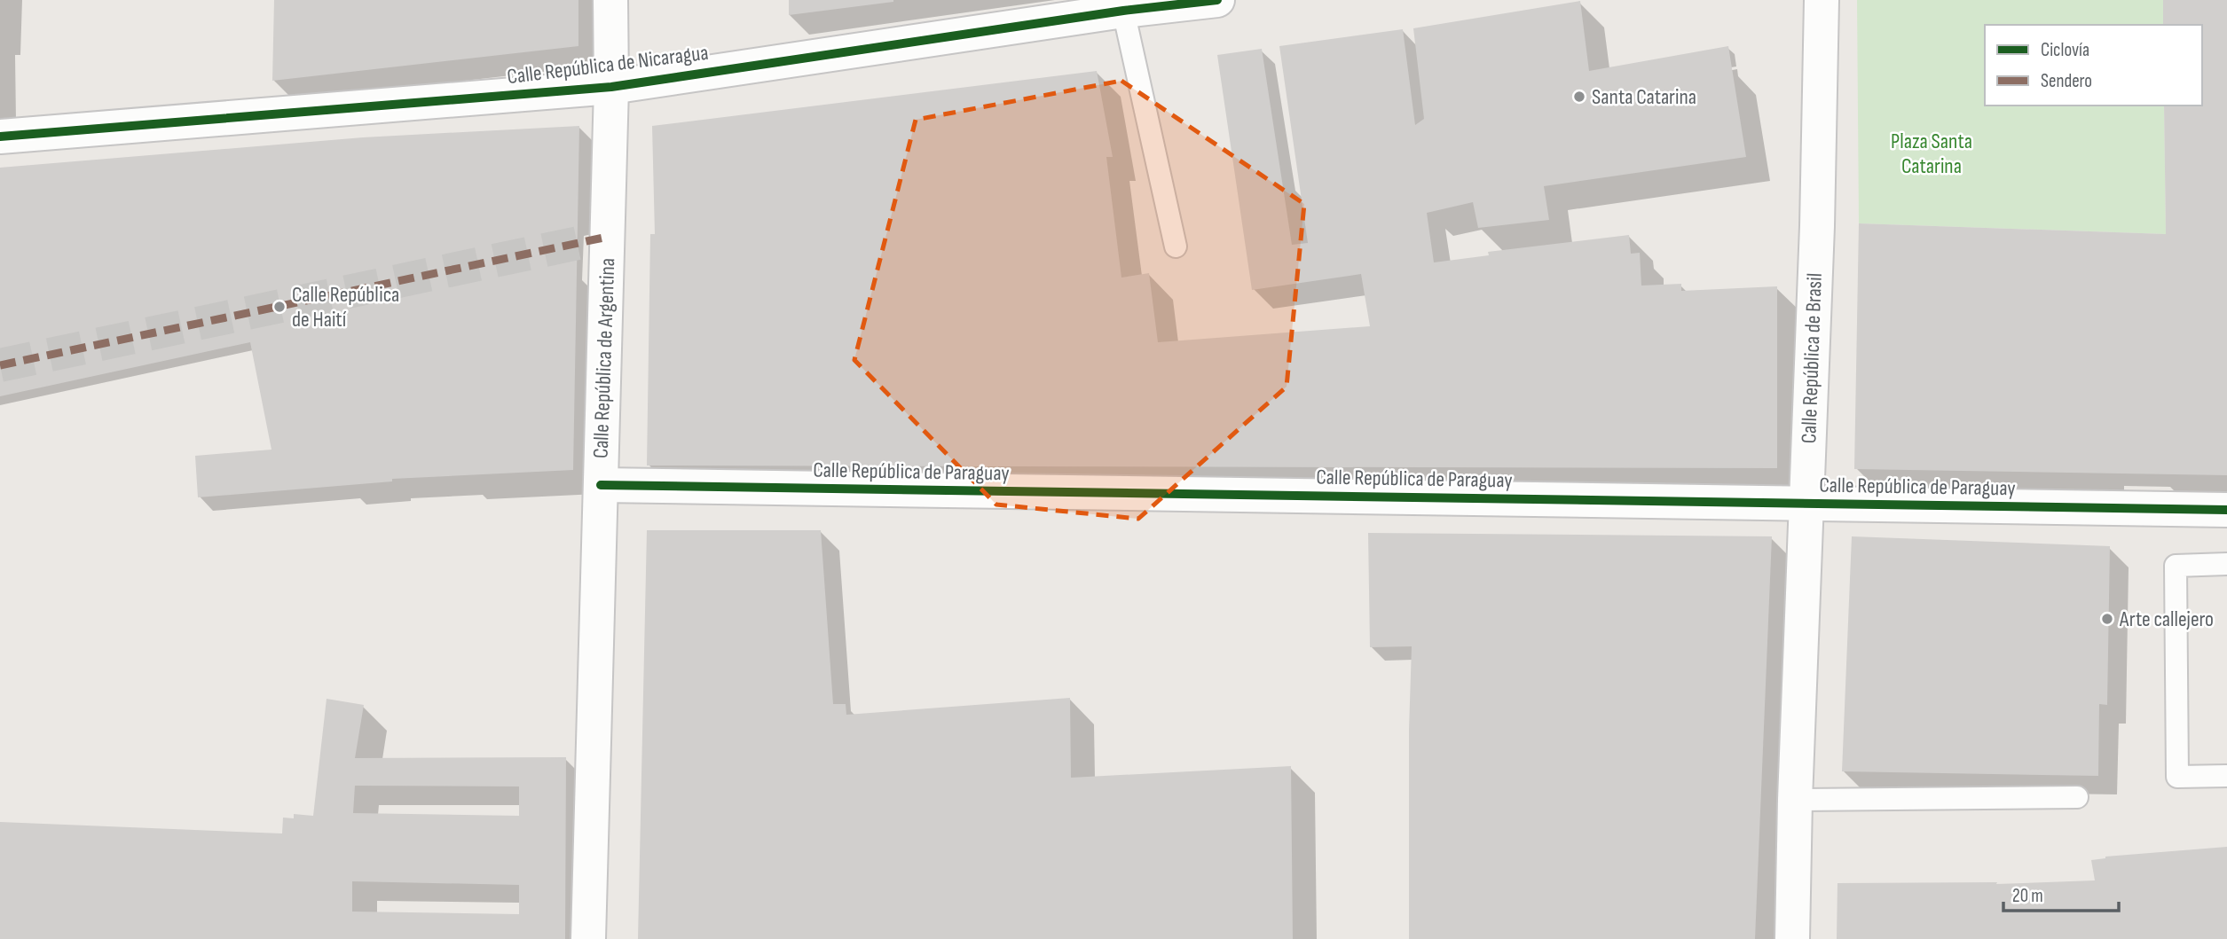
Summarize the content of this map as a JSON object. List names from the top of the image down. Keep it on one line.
{"streets":{"street":["Calle República de Nicaragua","Calle República de Argentina","Calle República de Brasil","Calle República de Paraguay"]},"crossings":[["Calle República de Nicaragua","Calle República de Argentina"],["Calle República de Argentina","Calle República de Paraguay"],["Calle República de Brasil","Calle República de Paraguay"]],"parks":["Plaza Santa Catarina"],"places":["Santa Catarina","Calle República de Haití","Arte callejero"],"legend":["Ciclovía","Sendero"],"scale_bar":"20 m"}
